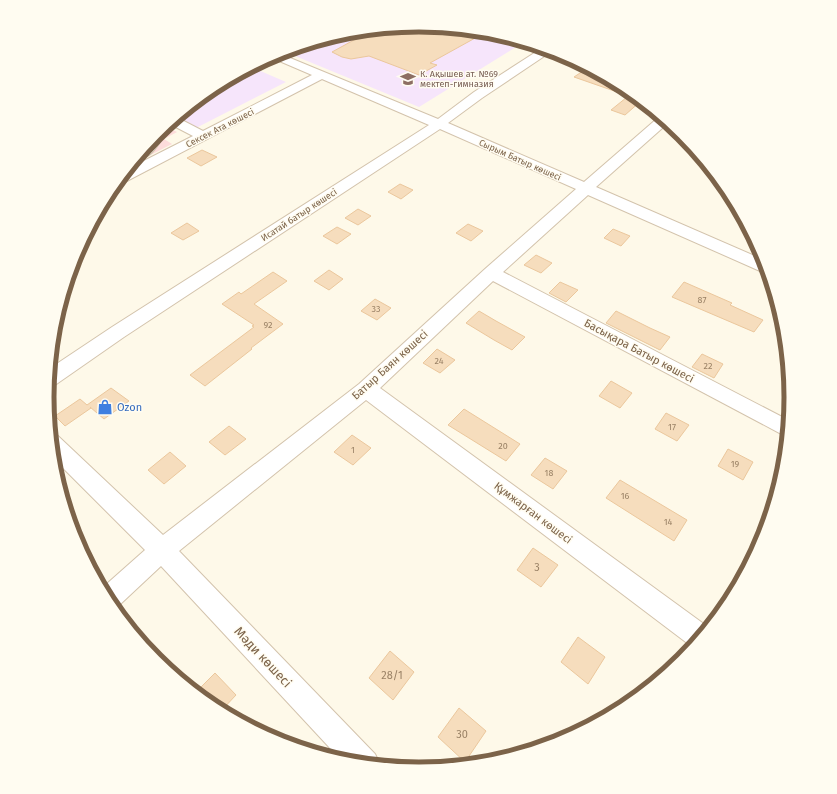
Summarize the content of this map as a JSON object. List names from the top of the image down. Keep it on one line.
{"streets":{"street":["Сексек Ата көшесі","Сырым Батыр көшесі","Исатай батыр көшесі","Басықара Батыр көшесі","Батыр Баян көшесі","Құмжарған көшесі","Мәди көшесі"]},"crossings":[["Сексек Ата көшесі","Сырым Батыр көшесі"],["Сырым Батыр көшесі","Исатай батыр көшесі"],["Сырым Батыр көшесі","Батыр Баян көшесі"],["Басықара Батыр көшесі","Батыр Баян көшесі"],["Батыр Баян көшесі","Құмжарған көшесі"],["Батыр Баян көшесі","Мәди көшесі"]],"places":{"school or university":["К. Ақышев ат. №69 мектеп-гимназия"],"shop":["Ozon"]},"house_numbers":["87","33","92","24","22","17","20","1","19","18","16","14","3","28/1","30"]}
